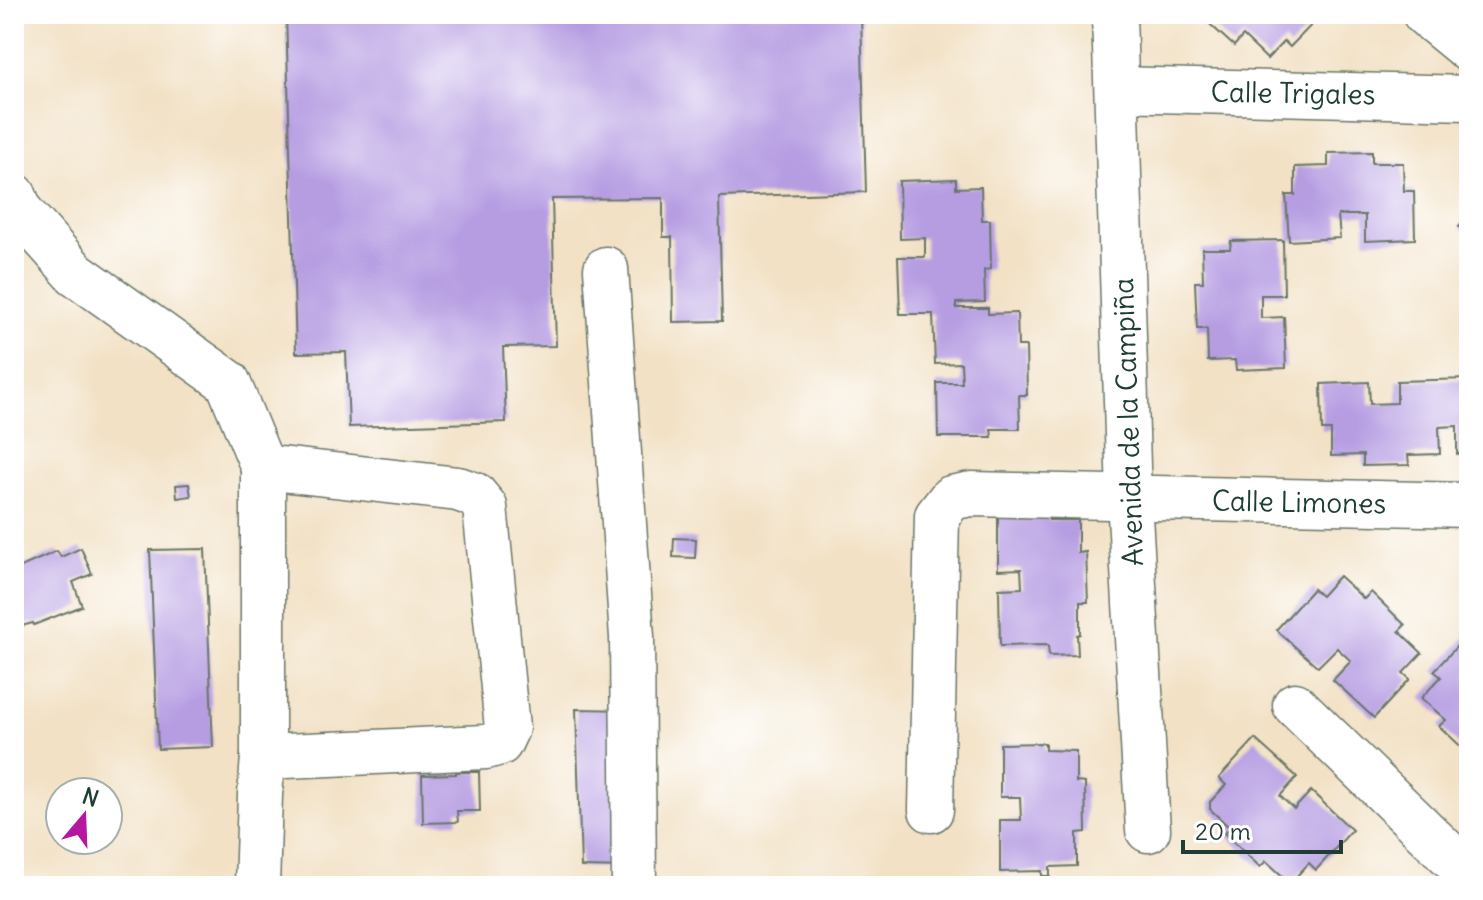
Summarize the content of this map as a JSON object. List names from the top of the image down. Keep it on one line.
{"streets":{"street":["Calle Trigales","Avenida de la Campiña","Calle Limones"]},"crossings":[["Calle Trigales","Avenida de la Campiña"],["Avenida de la Campiña","Calle Limones"]],"scale_bar":"20 m","north":"top"}
